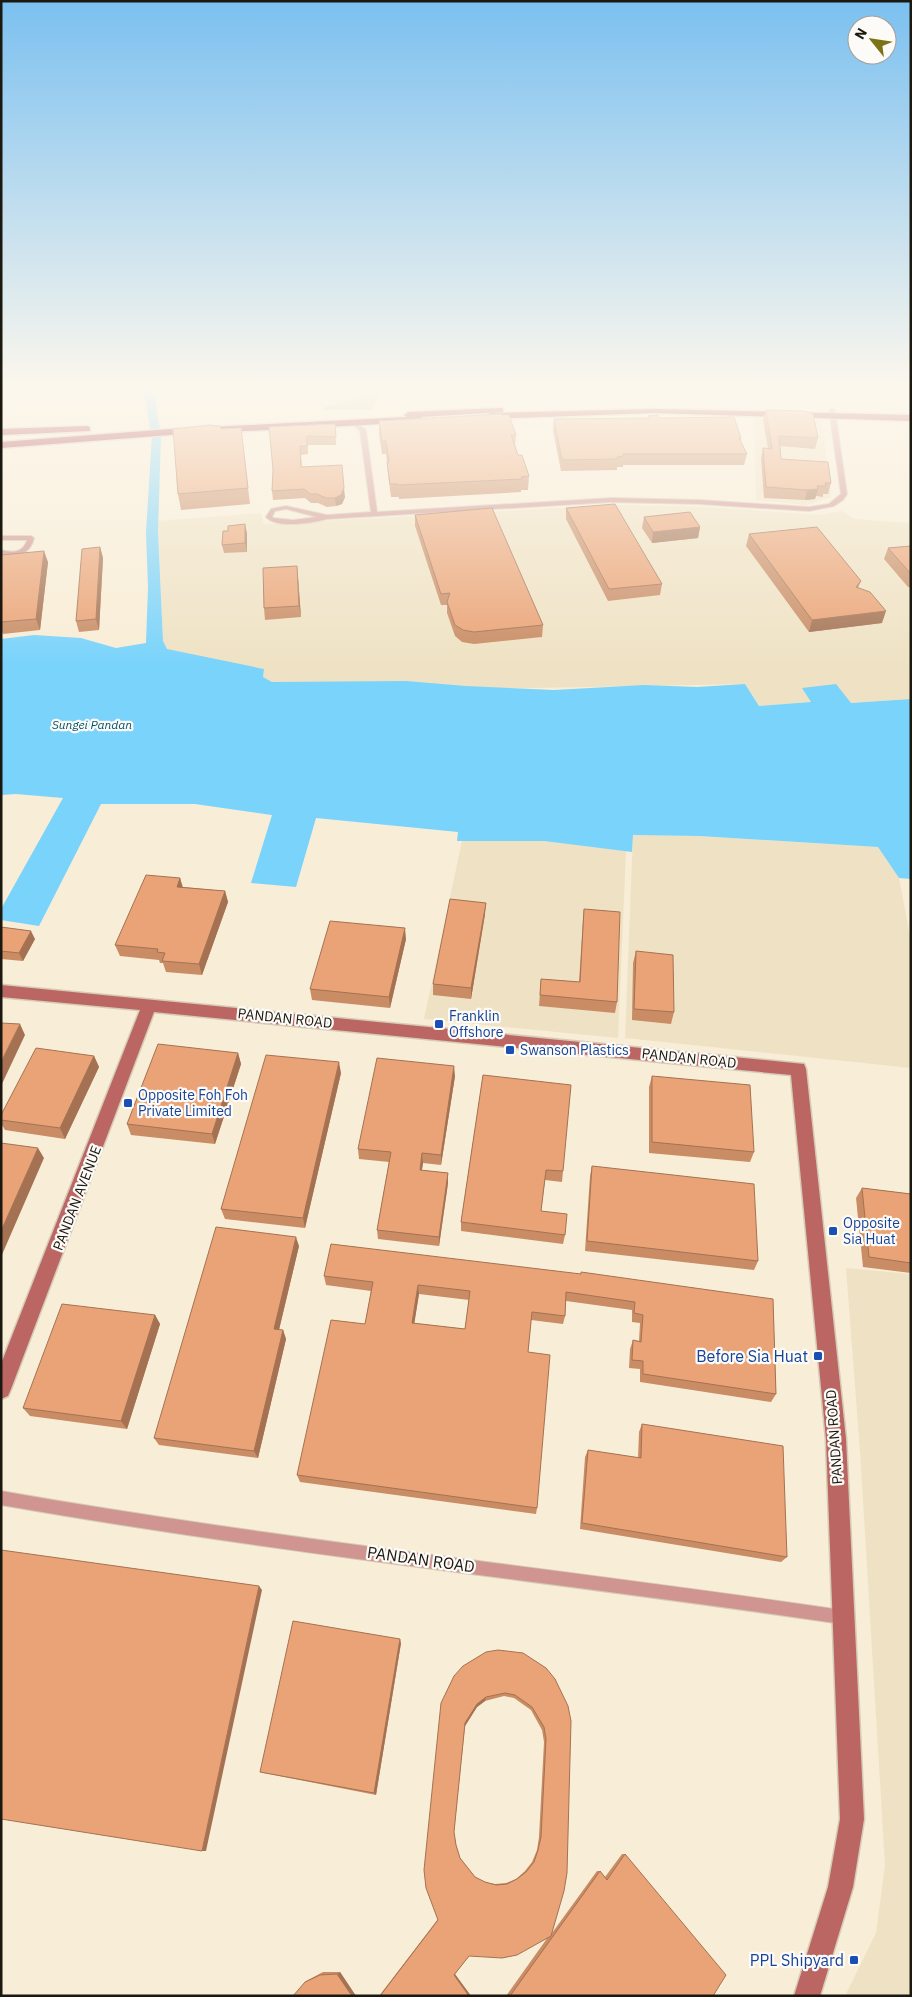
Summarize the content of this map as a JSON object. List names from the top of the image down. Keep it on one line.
{"streets":{"street":["PANDAN ROAD","PANDAN AVENUE"]},"crossings":[["PANDAN ROAD","PANDAN AVENUE"]],"water":["Sungei Pandan"],"places":{"transit":["Franklin Offshore","Swanson Plastics","Opposite Foh Foh Private Limited","Opposite Sia Huat","Before Sia Huat","PPL Shipyard"]},"north":"top left"}
